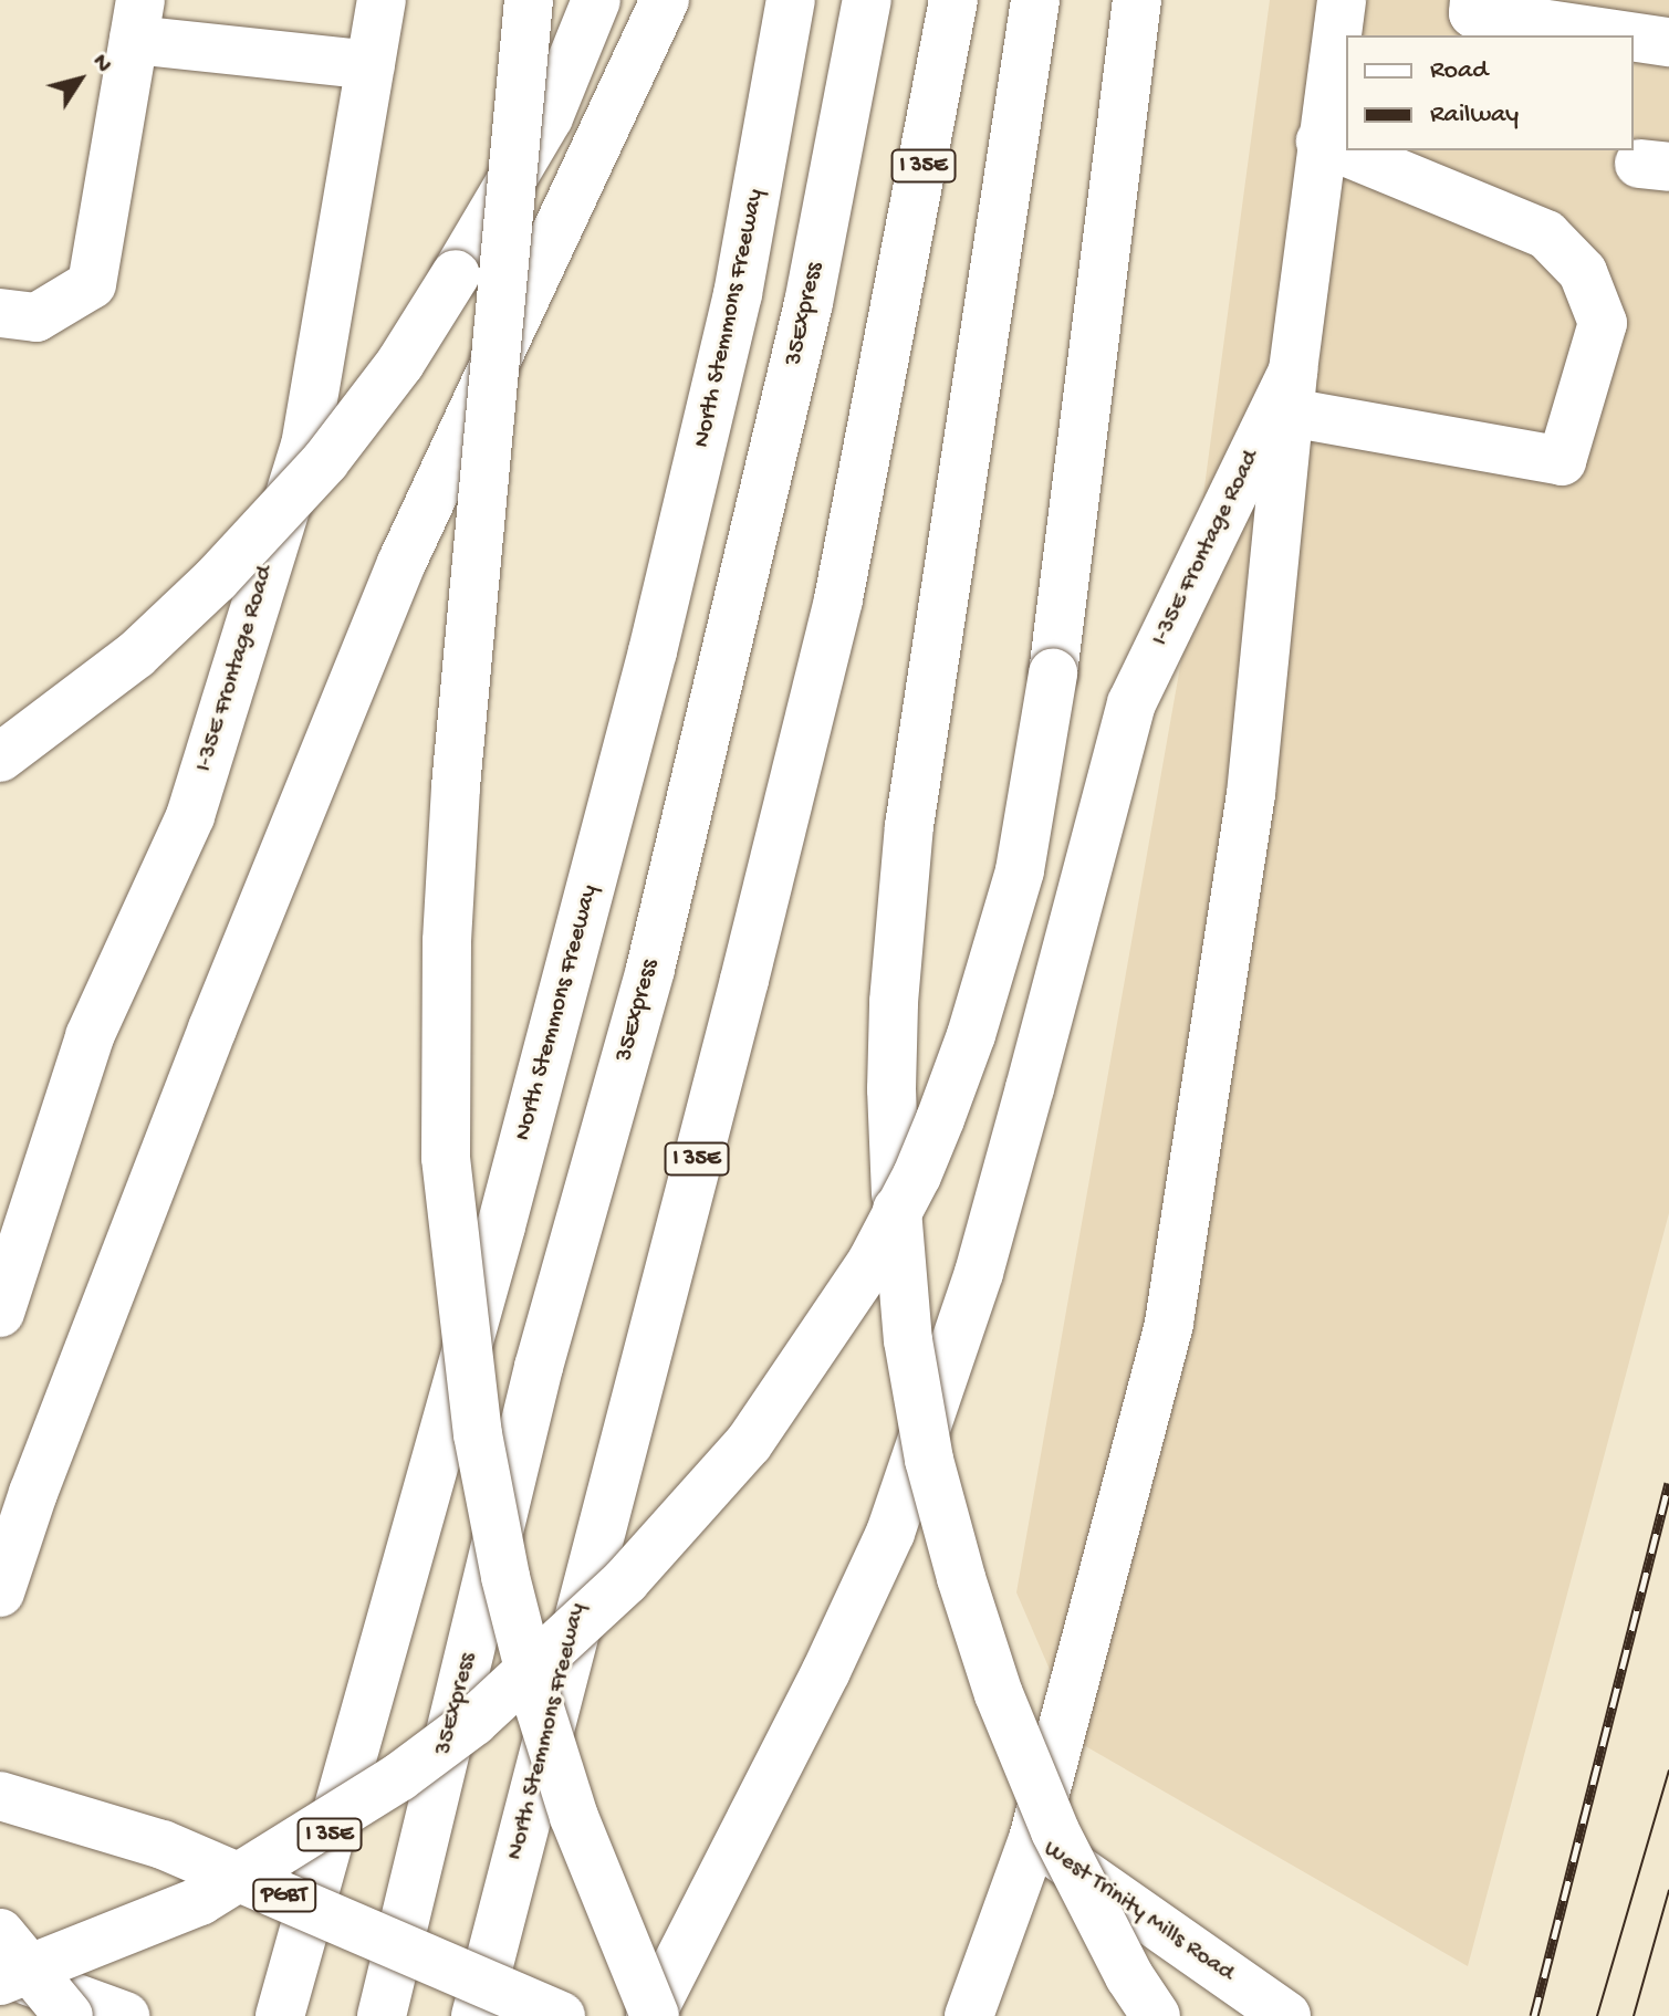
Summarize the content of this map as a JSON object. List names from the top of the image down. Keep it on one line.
{"streets":{"main road":["I 35E","35Express","North Stemmons Freeway","I-35E Frontage Road","PGBT","West Trinity Mills Road"]},"legend":["Road","Railway"],"north":"top right"}
